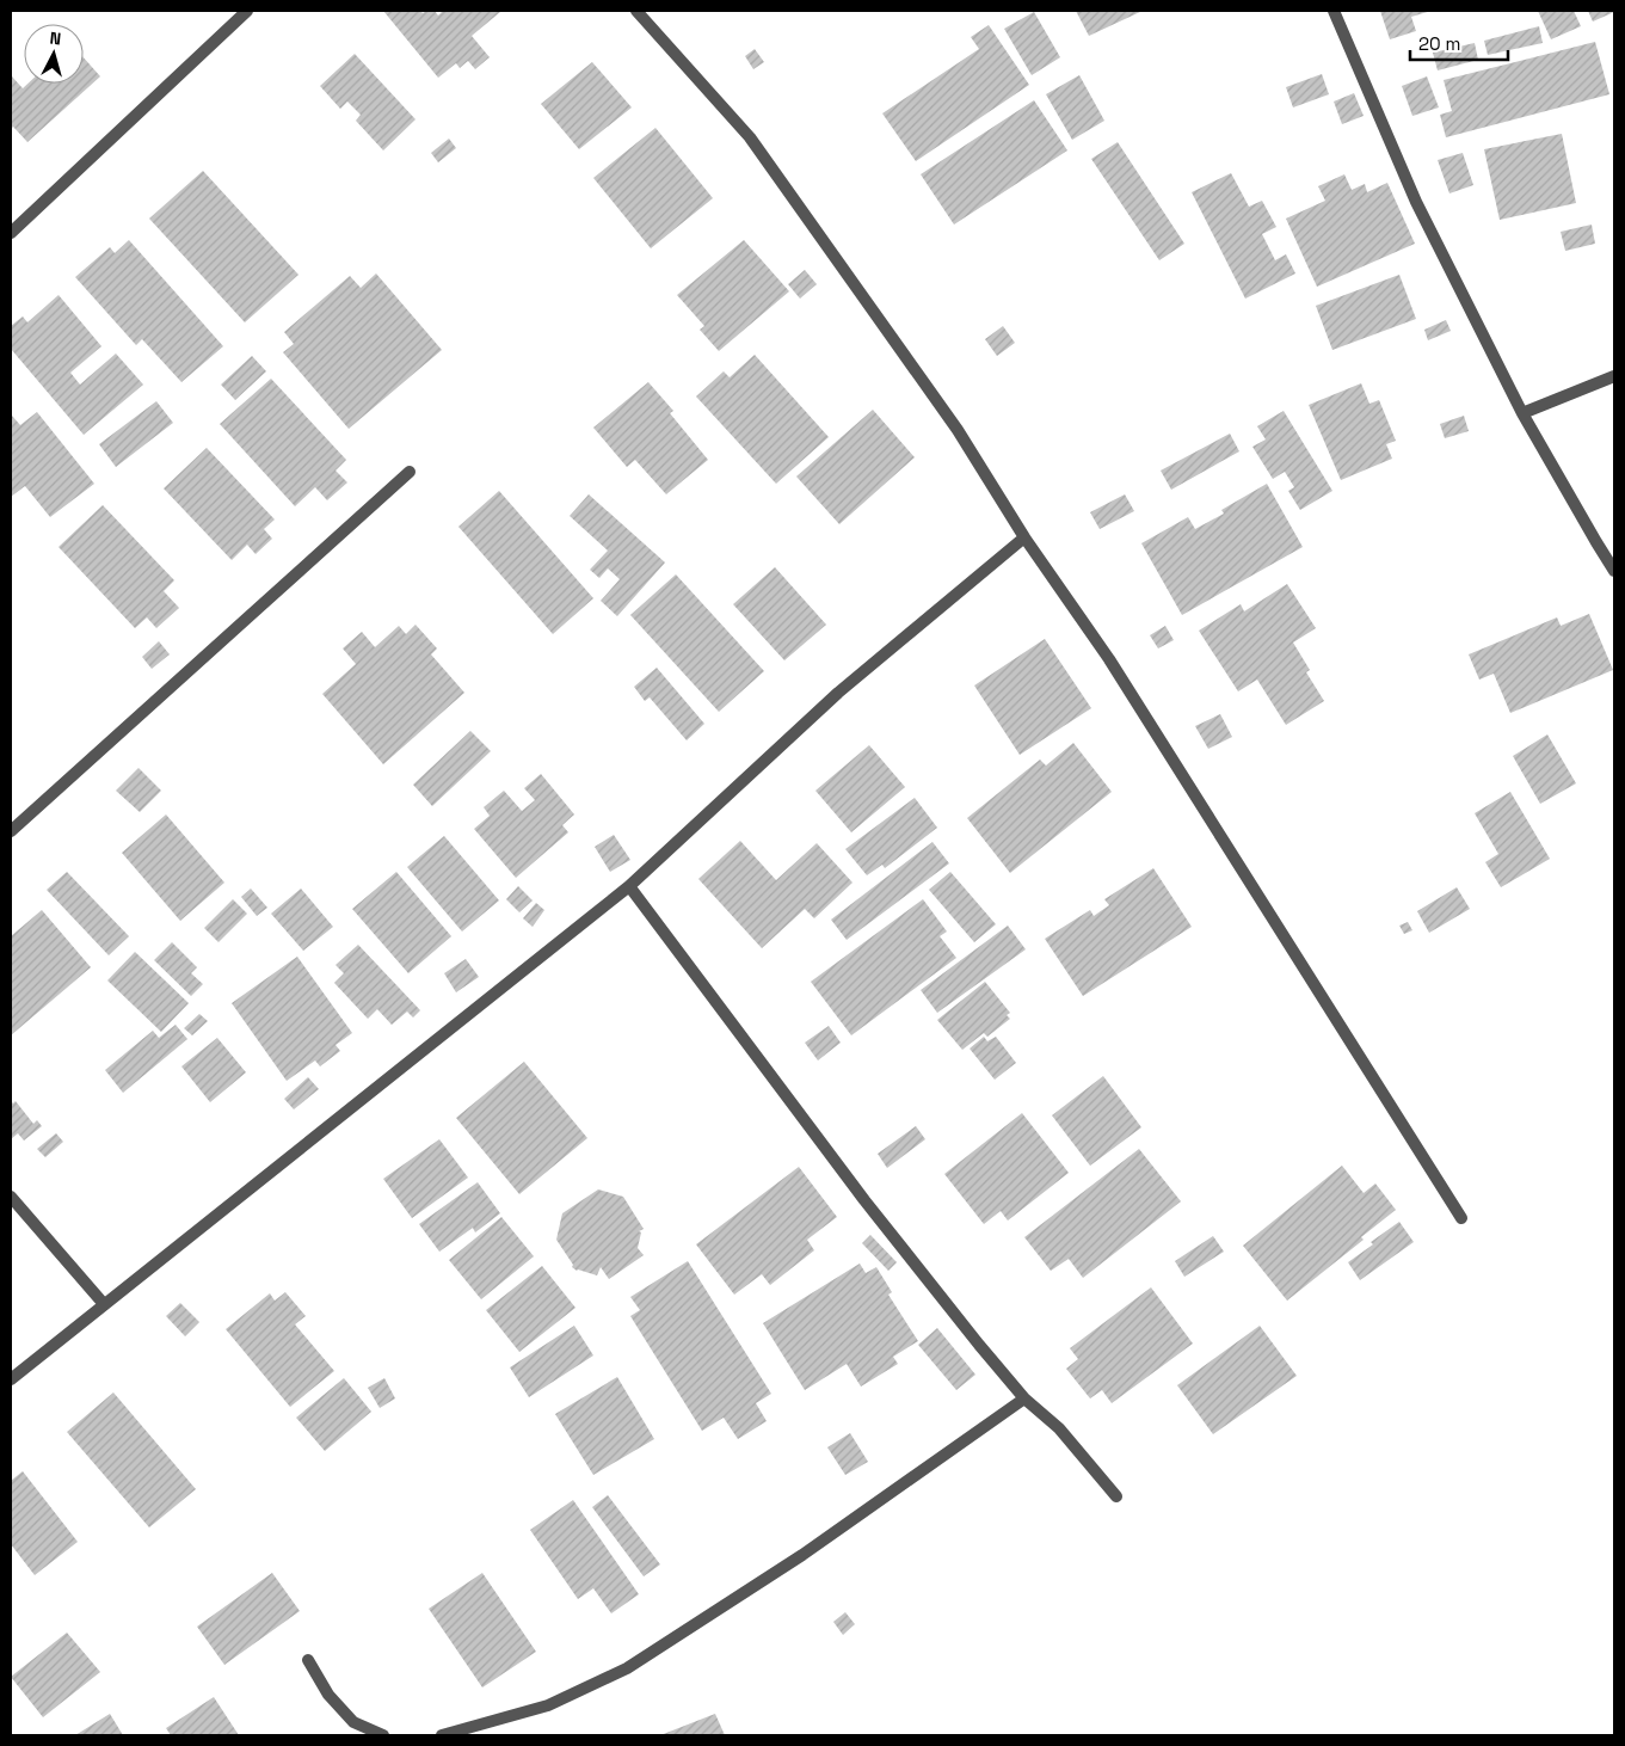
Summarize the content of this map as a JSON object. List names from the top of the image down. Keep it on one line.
{"scale_bar":"20 m","north":"top"}
